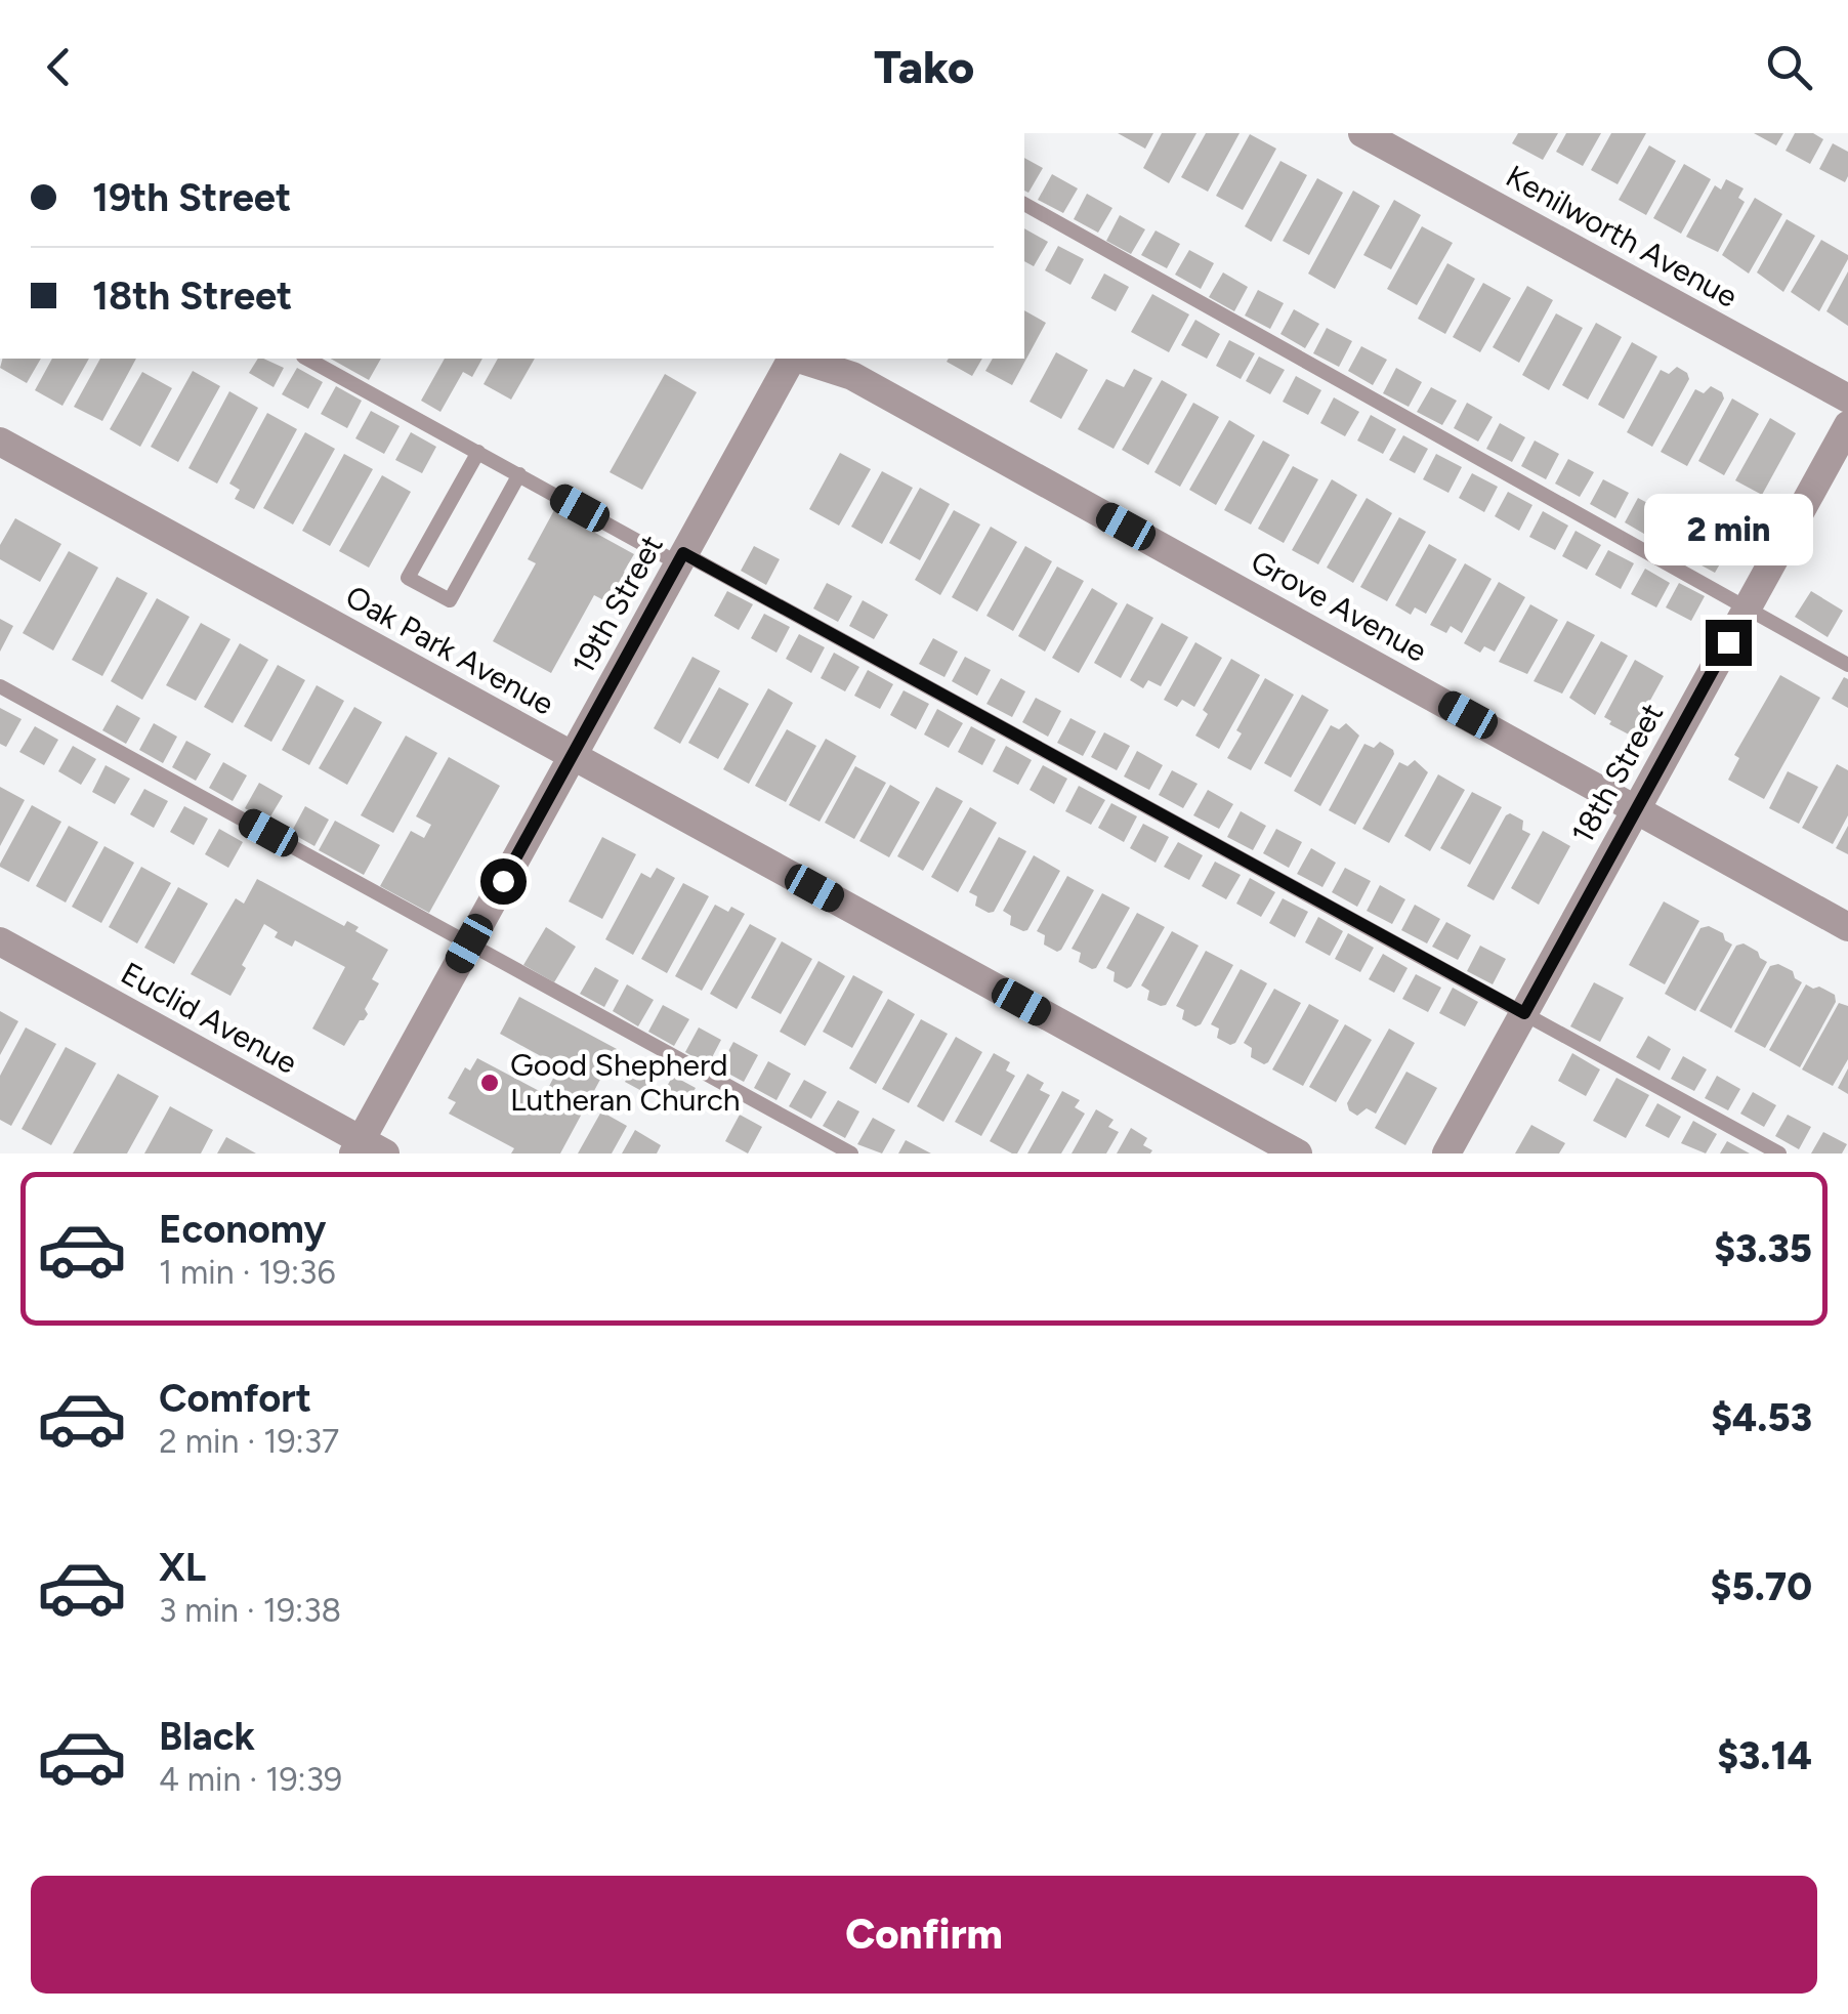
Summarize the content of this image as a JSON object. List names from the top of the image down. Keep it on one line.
{"streets":{"street":["Kenilworth Avenue","19th Street","Grove Avenue","Oak Park Avenue","18th Street","Euclid Avenue"]},"crossings":[["19th Street","Oak Park Avenue"],["19th Street","Euclid Avenue"],["Grove Avenue","18th Street"]],"places":["Good Shepherd Lutheran Church"],"page":{"header":"Tako","banner":["19th Street","18th Street"],"bubble":"2 min","list":[{"name":"Economy","note":"1 min · 19:36","value":"$3.35"},{"name":"Comfort","note":"2 min · 19:37","value":"$4.53"},{"name":"XL","note":"3 min · 19:38","value":"$5.70"},{"name":"Black","note":"4 min · 19:39","value":"$3.14"}],"buttons":"Confirm"}}
